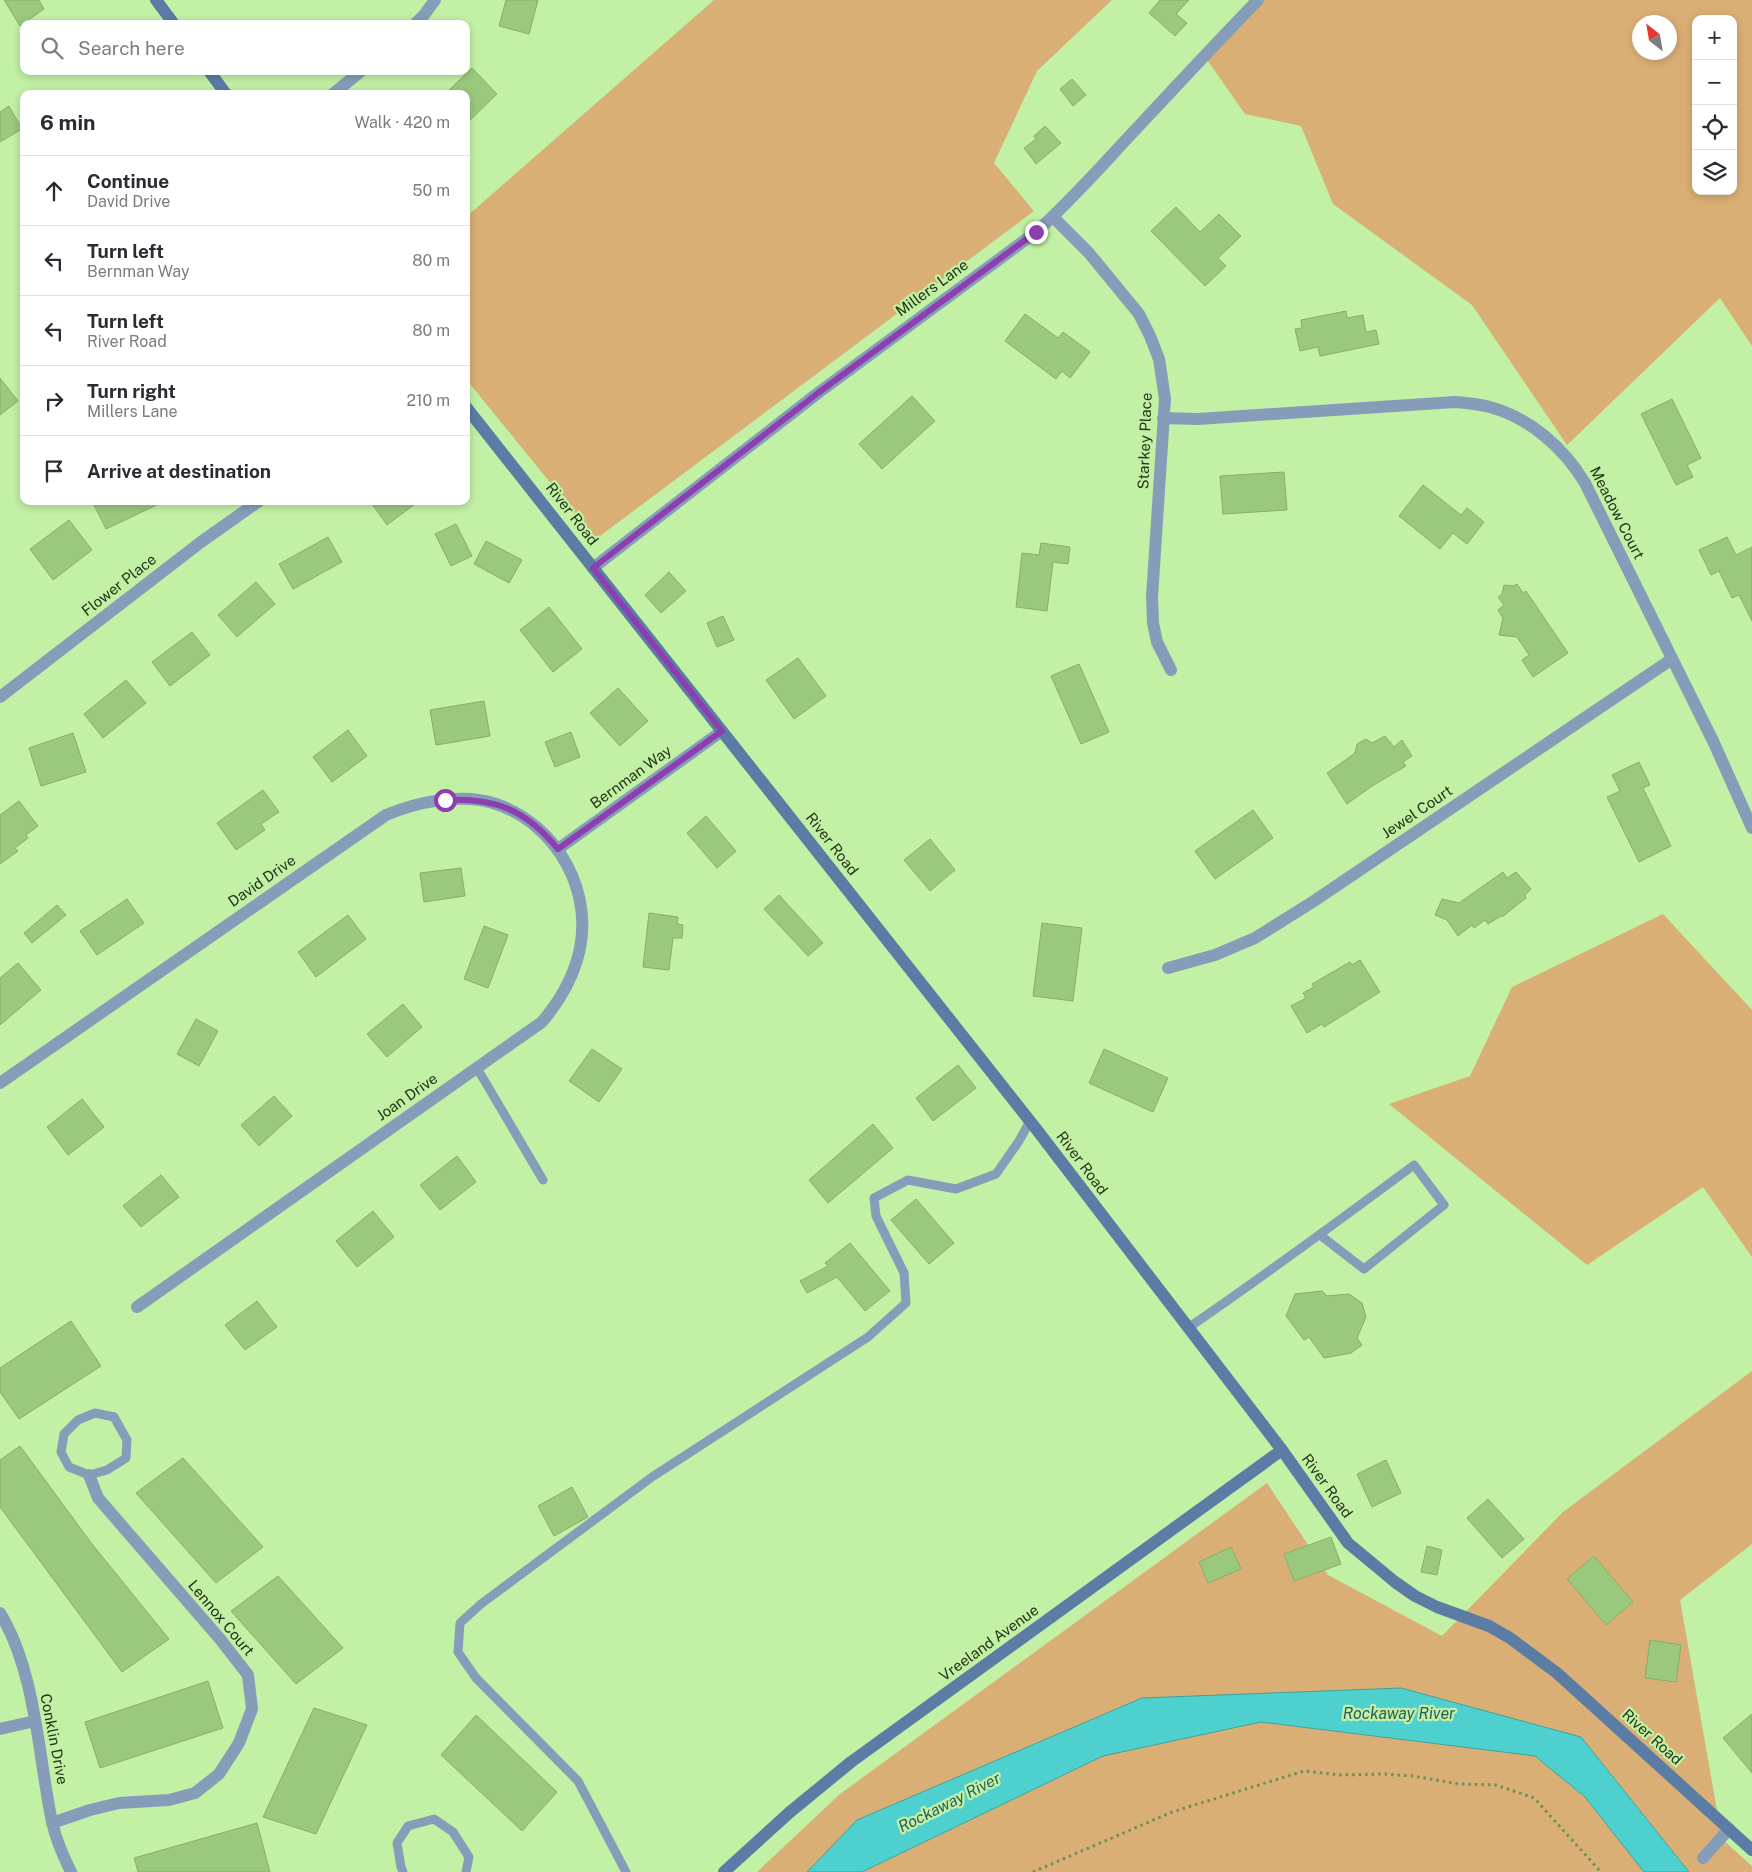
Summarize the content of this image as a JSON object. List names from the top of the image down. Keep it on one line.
{"streets":{"street":["Millers Lane","Starkey Place","Meadow Court","River Road","Flower Place","Bernman Way","Jewel Court","David Drive","Joan Drive","Lennox Court","Vreeland Avenue","Conklin Drive"]},"crossings":[["Millers Lane","Starkey Place"],["Millers Lane","River Road"],["Starkey Place","Meadow Court"],["Meadow Court","Jewel Court"],["River Road","Bernman Way"],["River Road","Vreeland Avenue"],["Bernman Way","David Drive"],["Bernman Way","Joan Drive"],["David Drive","Joan Drive"],["Lennox Court","Conklin Drive"]],"water":["Rockaway River"],"north":"top left","page":{"map_buttons":["+","−"],"search":"Search here","heading":["6 min","Walk · 420 m"],"list":[["Continue","David Drive","50 m"],["Turn left","Bernman Way","80 m"],["Turn left","River Road","80 m"],["Turn right","Millers Lane","210 m"],"Arrive at destination"]}}
